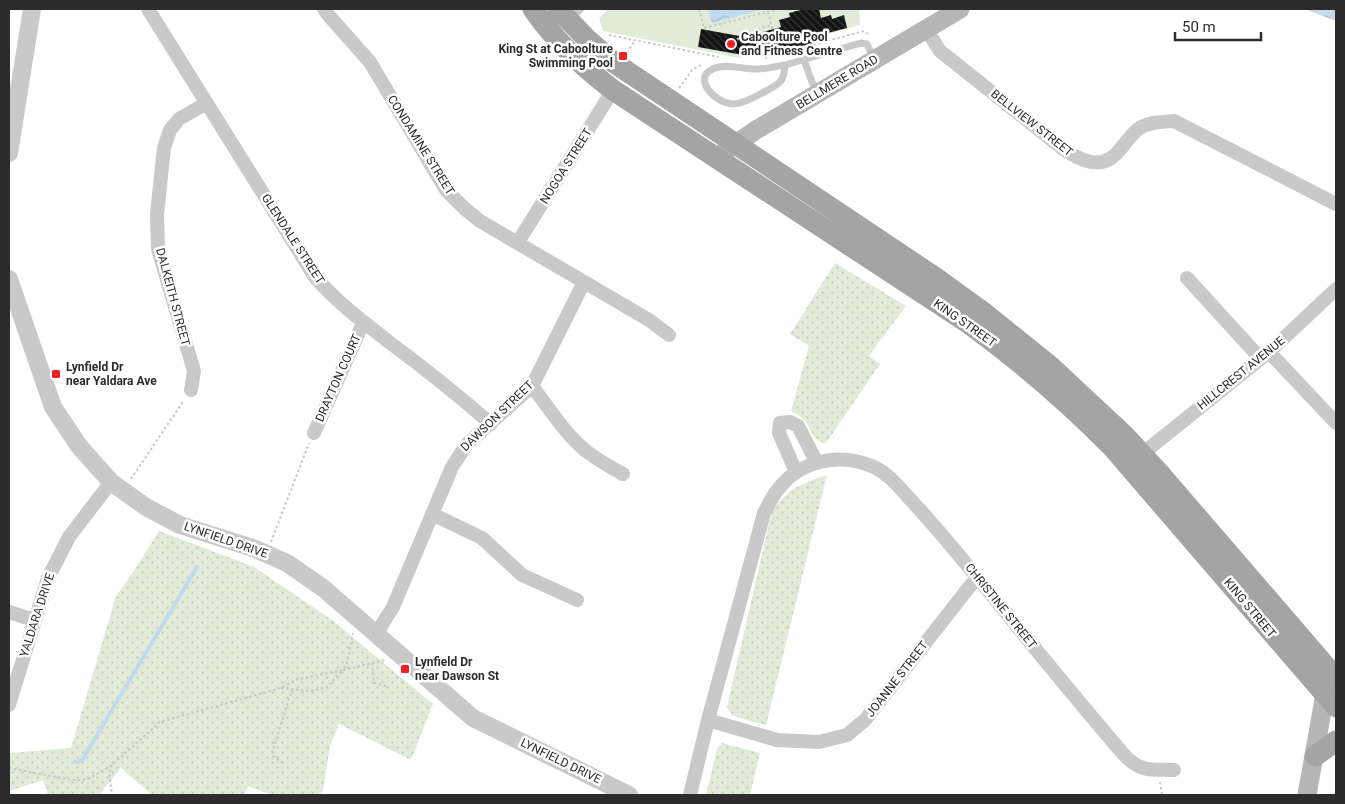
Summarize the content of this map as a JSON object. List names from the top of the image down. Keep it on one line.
{"streets":{"main road":["BELLMERE ROAD","KING STREET"],"street":["BELLVIEW STREET","CONDAMINE STREET","NOGOA STREET","GLENDALE STREET","DALKEITH STREET","HILLCREST AVENUE","DRAYTON COURT","DAWSON STREET","LYNFIELD DRIVE","CHRISTINE STREET","YALDARA DRIVE","JOANNE STREET"]},"crossings":[["BELLMERE ROAD","BELLVIEW STREET"],["BELLMERE ROAD","KING STREET"],["CONDAMINE STREET","NOGOA STREET"],["CONDAMINE STREET","DAWSON STREET"],["NOGOA STREET","KING STREET"],["GLENDALE STREET","DALKEITH STREET"],["GLENDALE STREET","DRAYTON COURT"],["GLENDALE STREET","DAWSON STREET"],["KING STREET","HILLCREST AVENUE"],["DAWSON STREET","LYNFIELD DRIVE"],["LYNFIELD DRIVE","YALDARA DRIVE"],["CHRISTINE STREET","JOANNE STREET"]],"places":{"other":["Caboolture Pool and Fitness Centre"],"transit":["King St at Caboolture Swimming Pool","Lynfield Dr near Yaldara Ave","Lynfield Dr near Dawson St"]},"scale_bar":"50 m"}
